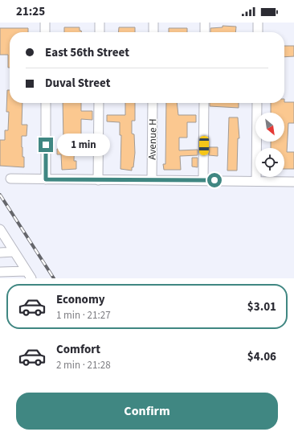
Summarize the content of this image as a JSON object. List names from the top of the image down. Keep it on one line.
{"streets":{"street":["Avenue H"]},"north":"bottom right","page":{"status":"21:25","banner":["East 56th Street","Duval Street"],"bubble":"1 min","list":[{"name":"Economy","note":"1 min · 21:27","value":"$3.01"},{"name":"Comfort","note":"2 min · 21:28","value":"$4.06"}],"buttons":"Confirm"}}
